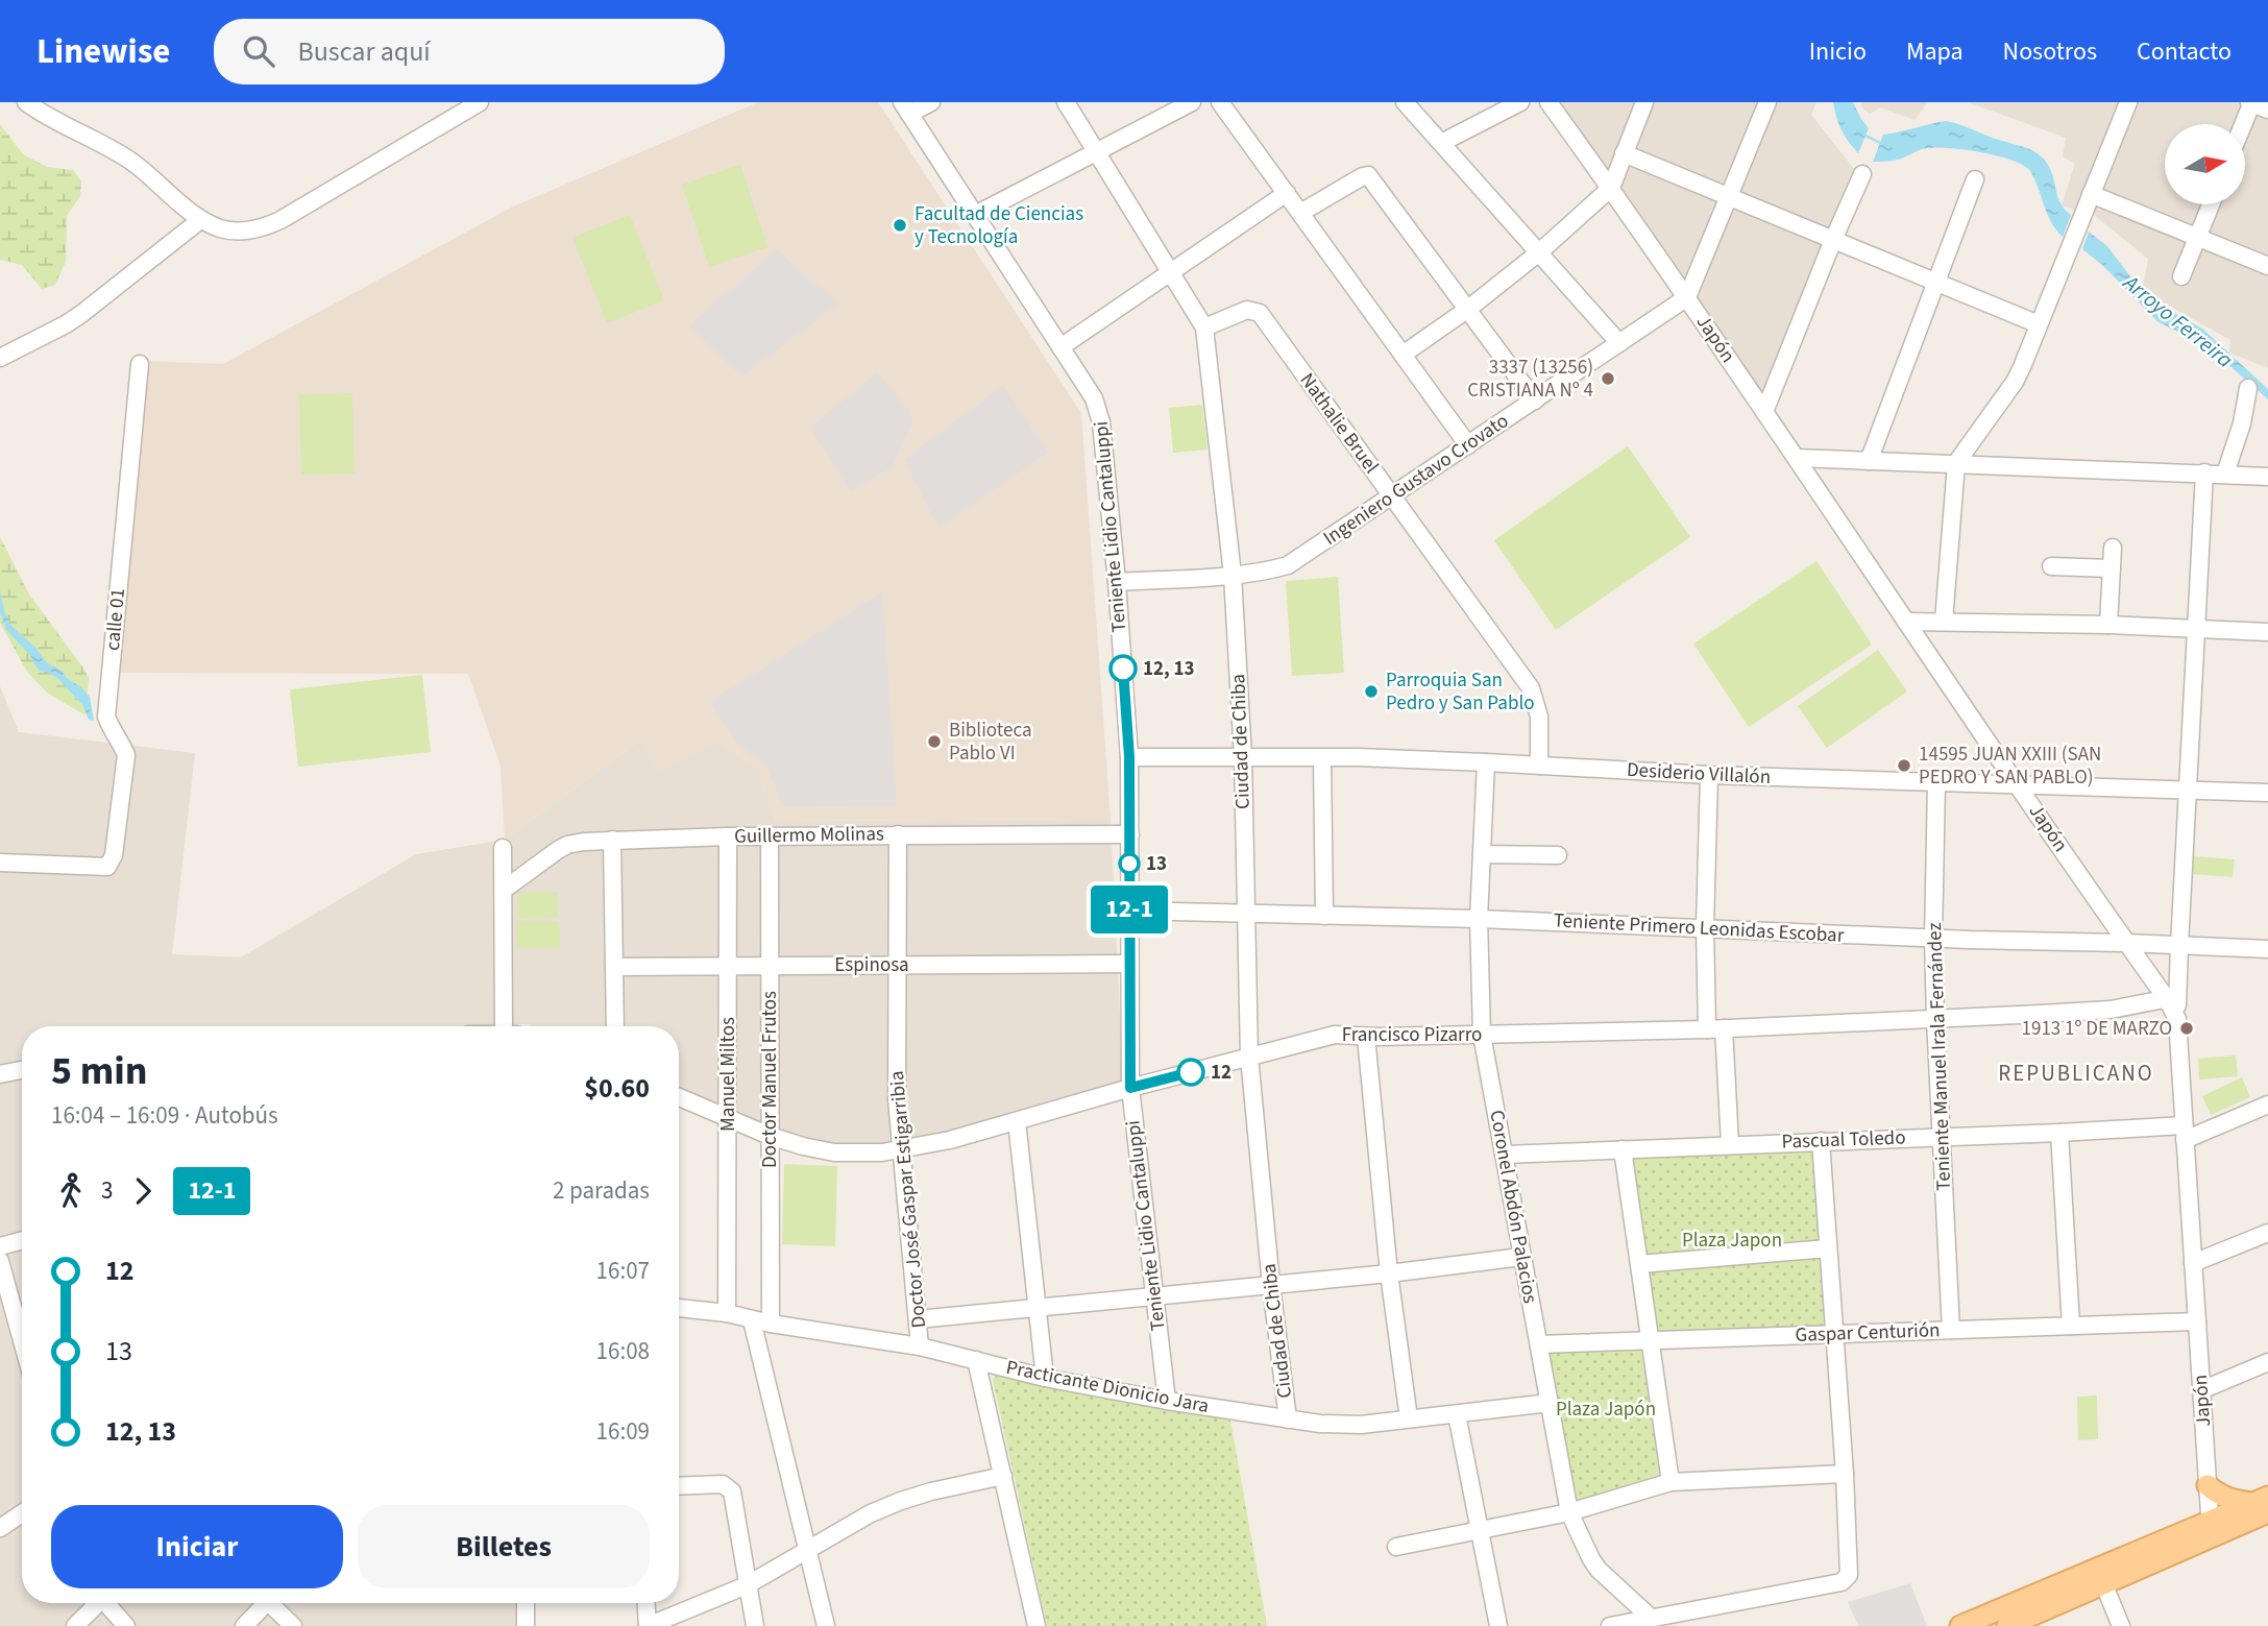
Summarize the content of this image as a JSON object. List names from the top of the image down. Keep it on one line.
{"streets":{"street":["Japón","Nathalie Bruel","Ingeniero Gustavo Crovato","Teniente Lidio Cantaluppi","calle 01","Ciudad de Chiba","Desiderio Villalón","Guillermo Molinas","Teniente Primero Leonidas Escobar","Espinosa","Francisco Pizarro","Teniente Manuel Irala Fernández","Manuel Miltos","Doctor Manuel Frutos","Pascual Toledo","Doctor José Gaspar Estigarribia","Coronel Abdón Palacios","Gaspar Centurión","Practicante Dionicio Jara"]},"crossings":[["Japón","Ingeniero Gustavo Crovato"],["Japón","Desiderio Villalón"],["Japón","Teniente Primero Leonidas Escobar"],["Japón","Francisco Pizarro"],["Japón","Pascual Toledo"],["Japón","Gaspar Centurión"],["Nathalie Bruel","Ingeniero Gustavo Crovato"],["Nathalie Bruel","Ciudad de Chiba"],["Nathalie Bruel","Desiderio Villalón"],["Ingeniero Gustavo Crovato","Teniente Lidio Cantaluppi"],["Ingeniero Gustavo Crovato","Ciudad de Chiba"],["Teniente Lidio Cantaluppi","Desiderio Villalón"],["Teniente Lidio Cantaluppi","Guillermo Molinas"],["Teniente Lidio Cantaluppi","Teniente Primero Leonidas Escobar"],["Teniente Lidio Cantaluppi","Espinosa"],["Teniente Lidio Cantaluppi","Francisco Pizarro"],["Teniente Lidio Cantaluppi","Practicante Dionicio Jara"],["Ciudad de Chiba","Desiderio Villalón"],["Ciudad de Chiba","Teniente Primero Leonidas Escobar"],["Ciudad de Chiba","Francisco Pizarro"],["Ciudad de Chiba","Practicante Dionicio Jara"],["Desiderio Villalón","Teniente Manuel Irala Fernández"],["Desiderio Villalón","Coronel Abdón Palacios"],["Guillermo Molinas","Manuel Miltos"],["Guillermo Molinas","Doctor Manuel Frutos"],["Guillermo Molinas","Doctor José Gaspar Estigarribia"],["Teniente Primero Leonidas Escobar","Teniente Manuel Irala Fernández"],["Teniente Primero Leonidas Escobar","Coronel Abdón Palacios"],["Espinosa","Manuel Miltos"],["Espinosa","Doctor Manuel Frutos"],["Espinosa","Doctor José Gaspar Estigarribia"],["Francisco Pizarro","Teniente Manuel Irala Fernández"],["Francisco Pizarro","Manuel Miltos"],["Francisco Pizarro","Doctor Manuel Frutos"],["Francisco Pizarro","Doctor José Gaspar Estigarribia"],["Francisco Pizarro","Coronel Abdón Palacios"],["Teniente Manuel Irala Fernández","Pascual Toledo"],["Teniente Manuel Irala Fernández","Gaspar Centurión"],["Manuel Miltos","Practicante Dionicio Jara"],["Doctor Manuel Frutos","Practicante Dionicio Jara"],["Pascual Toledo","Coronel Abdón Palacios"],["Doctor José Gaspar Estigarribia","Practicante Dionicio Jara"],["Coronel Abdón Palacios","Gaspar Centurión"],["Coronel Abdón Palacios","Practicante Dionicio Jara"]],"districts":["REPUBLICANO"],"water":["Arroyo Ferreira"],"parks":["Plaza Japon","Plaza Japón"],"places":["Facultad de Ciencias y Tecnología","3337 (13256) CRISTIANA Nº 4","12, 13","Parroquia San Pedro y San Pablo","Biblioteca Pablo VI","14595 JUAN XXIII (SAN PEDRO Y SAN PABLO)","13","1913 1º DE MARZO","12"],"lines":["bus line 12-1"],"north":"right","page":{"header":"Linewise","search":"Buscar aquí","nav":["Inicio","Mapa","Nosotros","Contacto"],"on_map":"12-1","heading":["5 min","16:04 – 16:09 · Autobús","$0.60"],"legs":["3","12-1","2 paradas"],"list":[{"name":"12","value":"16:07"},{"name":"13","value":"16:08"},{"name":"12, 13","value":"16:09"}],"buttons":["Iniciar","Billetes"]}}
